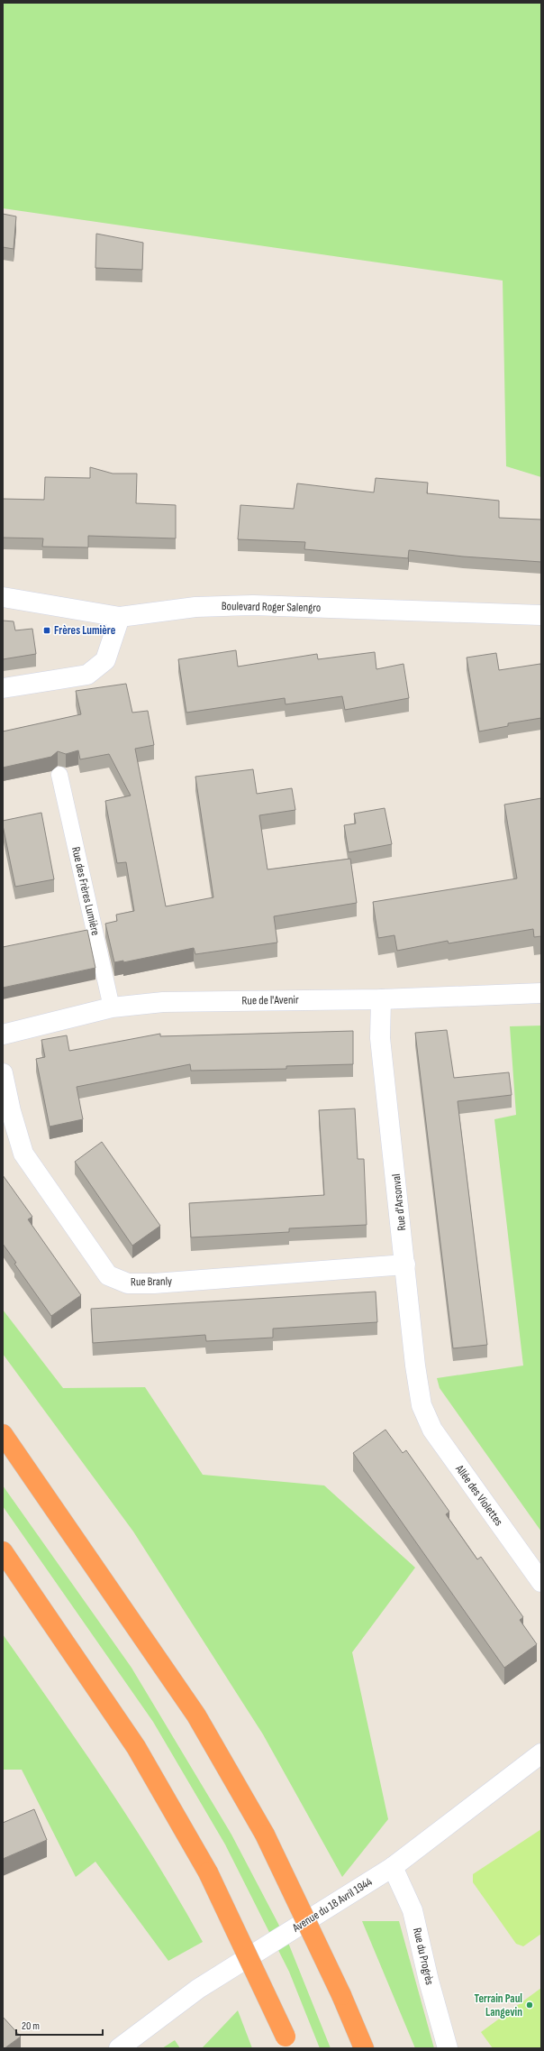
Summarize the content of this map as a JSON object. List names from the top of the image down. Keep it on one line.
{"streets":{"street":["Boulevard Roger Salengro","Rue de l'Avenir","Rue d'Arsonval","Rue Branly","Allée des Violettes","Avenue du 18 Avril 1944","Rue du Progrès"],"lane":["Rue des Frères Lumière"]},"crossings":[["Rue des Frères Lumière","Rue de l'Avenir"],["Rue de l'Avenir","Rue d'Arsonval"],["Rue d'Arsonval","Rue Branly"],["Rue d'Arsonval","Allée des Violettes"],["Avenue du 18 Avril 1944","Rue du Progrès"]],"places":{"transit":["Frères Lumière"],"other":["Terrain Paul Langevin"]},"scale_bar":"20 m"}
